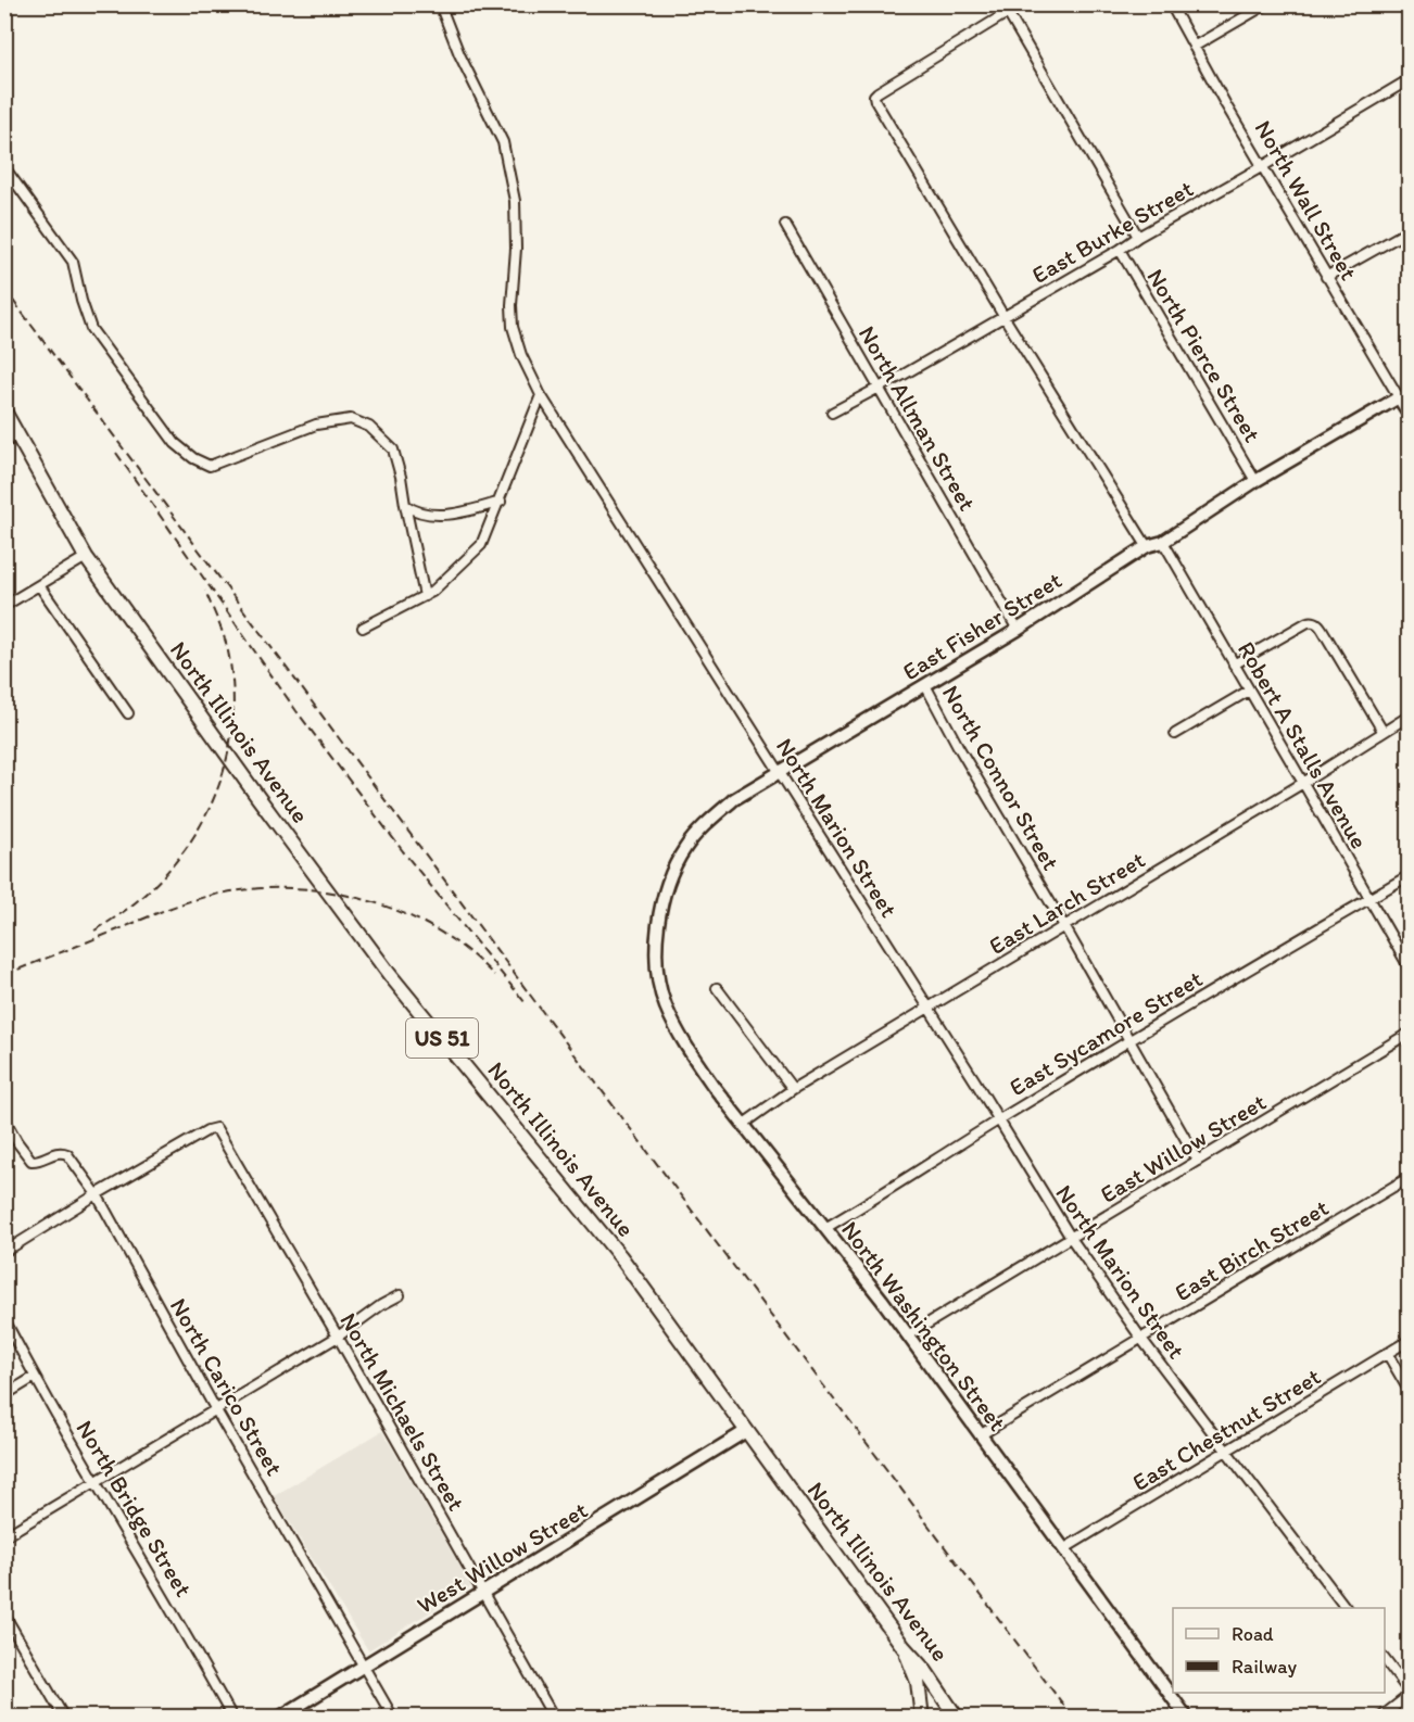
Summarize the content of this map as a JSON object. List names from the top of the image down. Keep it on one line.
{"streets":{"main road":["North Illinois Avenue","US 51"],"street":["North Wall Street","East Burke Street","North Pierce Street","North Allman Street","East Fisher Street","Robert A Stalls Avenue","North Connor Street","North Marion Street","East Larch Street","East Sycamore Street","East Willow Street","East Birch Street","North Washington Street","North Carico Street","North Michaels Street","East Chestnut Street","North Bridge Street","West Willow Street"]},"crossings":[["North Wall Street","East Burke Street"],["North Wall Street","East Fisher Street"],["East Burke Street","North Pierce Street"],["East Burke Street","North Allman Street"],["North Pierce Street","East Fisher Street"],["North Allman Street","East Fisher Street"],["East Fisher Street","Robert A Stalls Avenue"],["East Fisher Street","North Connor Street"],["East Fisher Street","North Marion Street"],["East Fisher Street","North Washington Street"],["North Illinois Avenue","US 51"],["North Illinois Avenue","West Willow Street"],["Robert A Stalls Avenue","East Larch Street"],["Robert A Stalls Avenue","East Sycamore Street"],["North Connor Street","East Larch Street"],["North Connor Street","East Sycamore Street"],["North Connor Street","East Willow Street"],["North Marion Street","East Larch Street"],["North Marion Street","East Sycamore Street"],["North Marion Street","East Willow Street"],["North Marion Street","East Birch Street"],["North Marion Street","East Chestnut Street"],["East Larch Street","North Washington Street"],["East Sycamore Street","North Washington Street"],["East Willow Street","North Washington Street"],["East Birch Street","North Washington Street"],["North Washington Street","East Chestnut Street"],["North Carico Street","North Michaels Street"],["North Carico Street","West Willow Street"],["North Michaels Street","West Willow Street"]],"legend":["Road","Railway"]}
